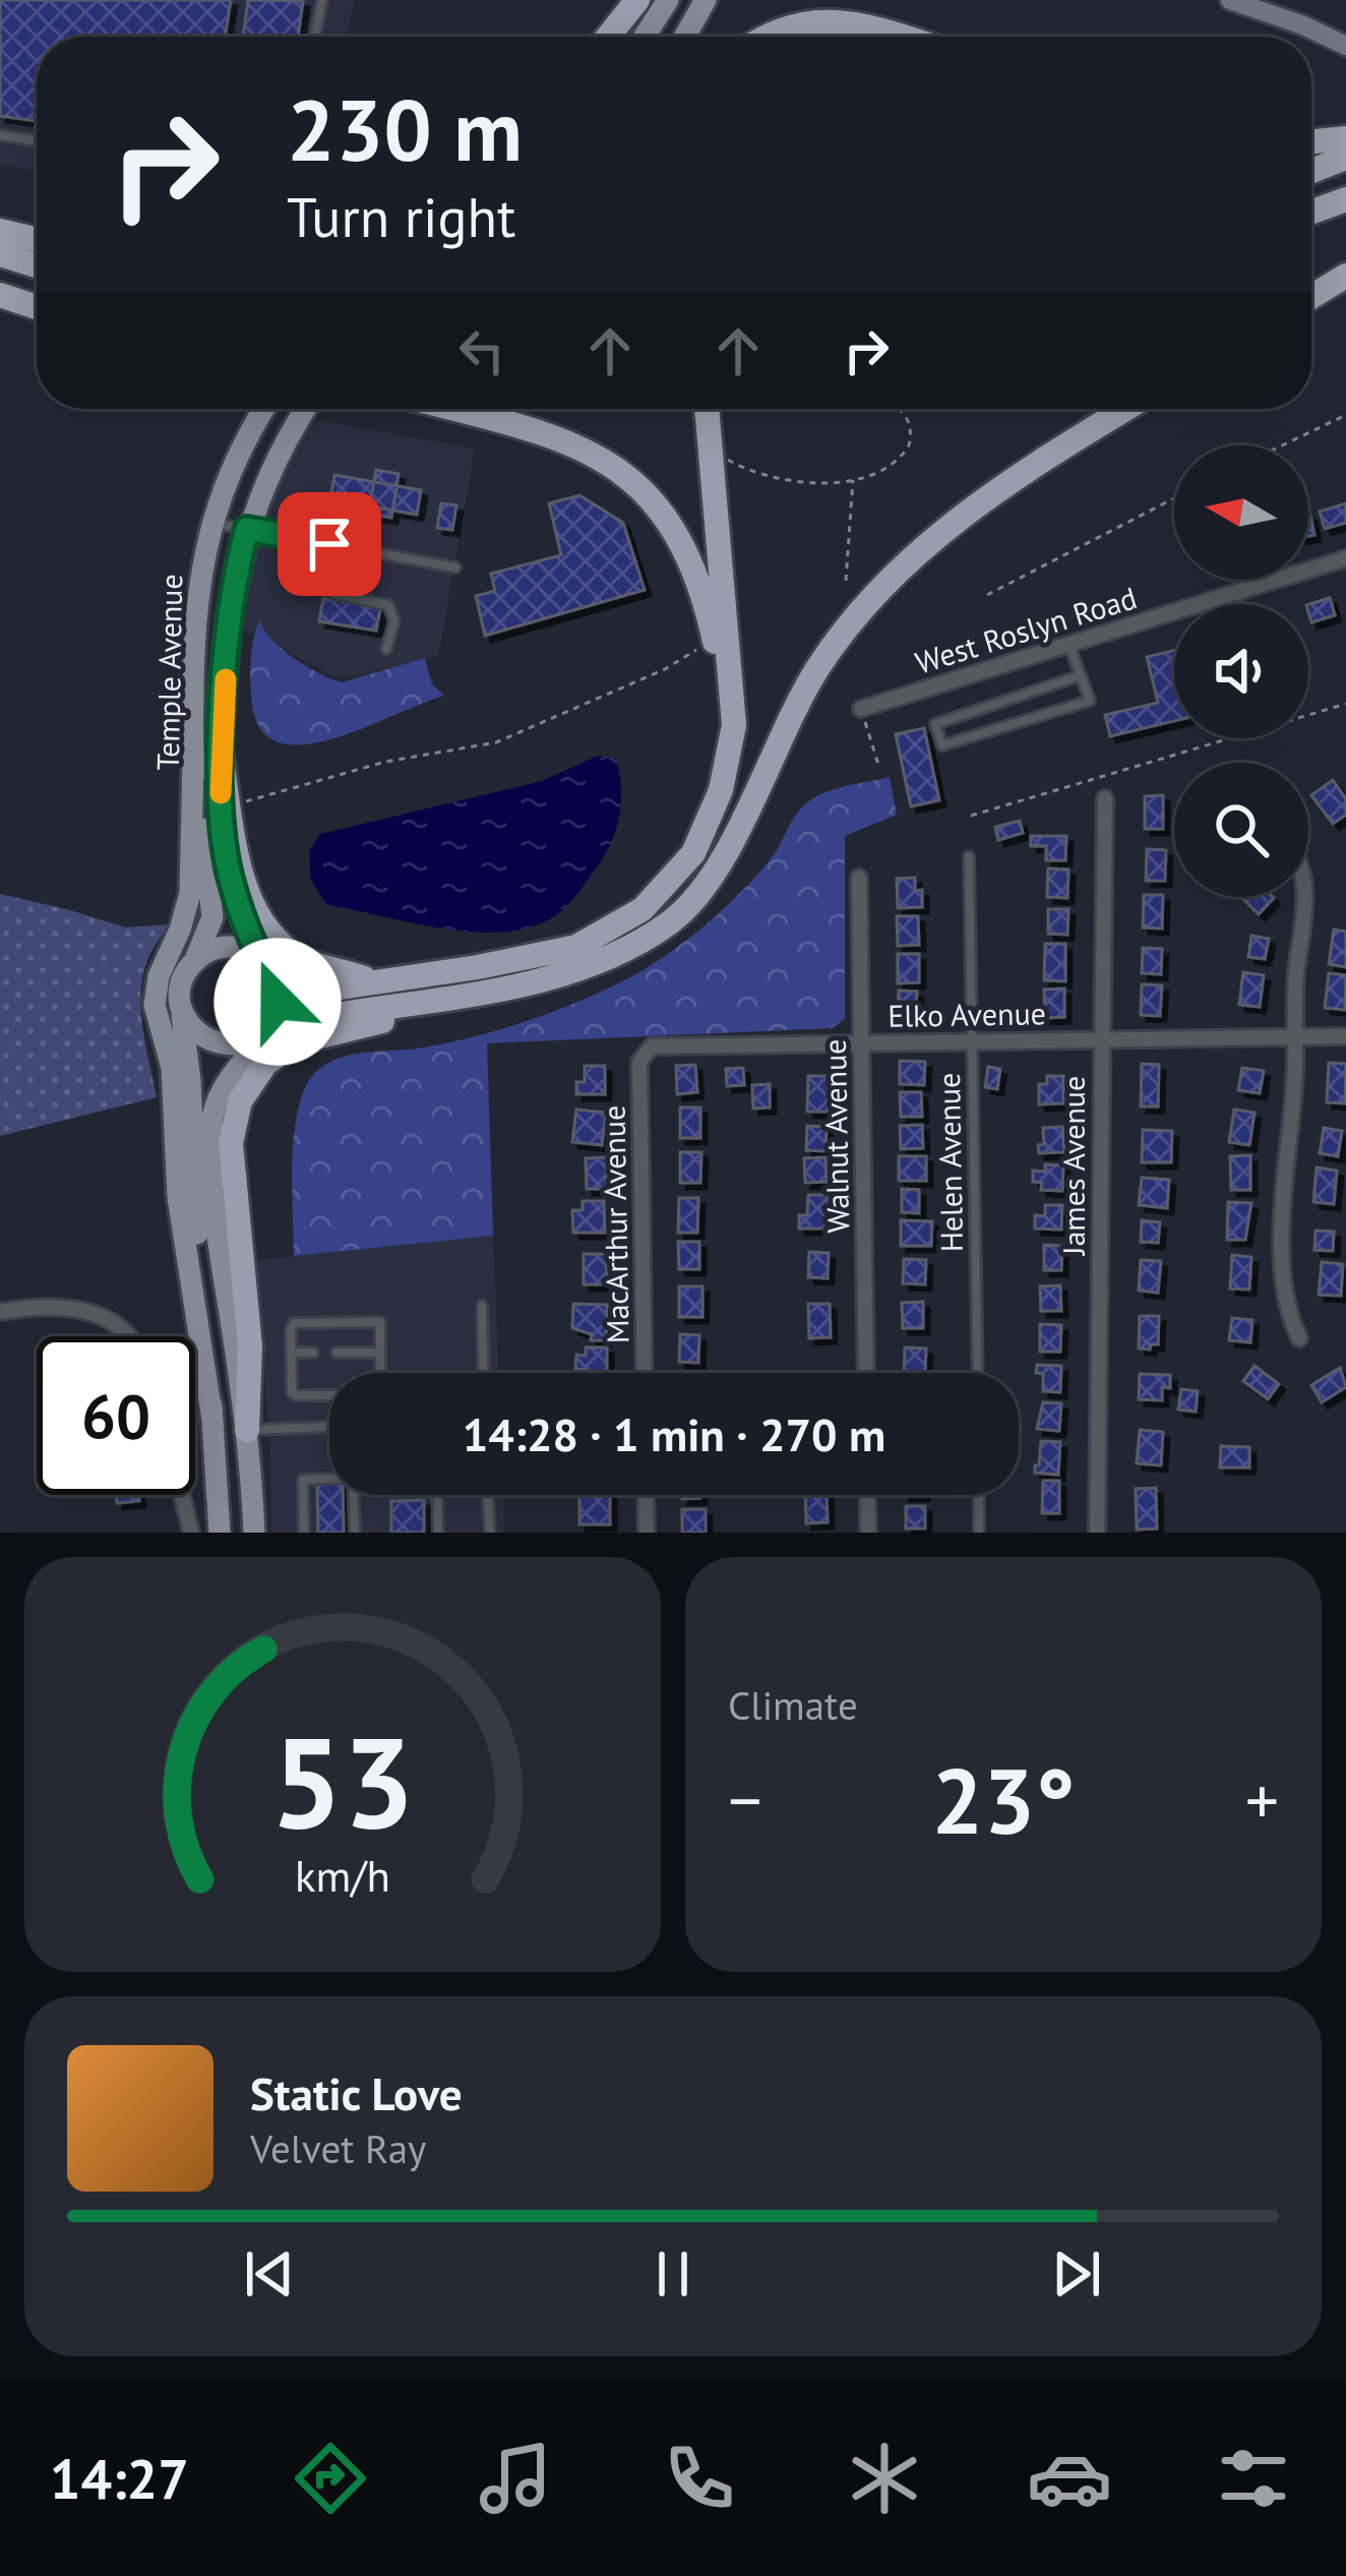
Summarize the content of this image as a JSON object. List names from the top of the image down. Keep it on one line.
{"streets":{"main road":["Temple Avenue"],"street":["West Roslyn Road","Elko Avenue","Walnut Avenue","James Avenue","MacArthur Avenue"],"lane":["Helen Avenue"]},"crossings":[["Elko Avenue","Walnut Avenue"],["Elko Avenue","Helen Avenue"],["Elko Avenue","James Avenue"],["Elko Avenue","MacArthur Avenue"]],"north":"left","page":{"turn":["230 m","Turn right"],"limit":"60","trip":"14:28 · 1 min · 270 m","tile":"Climate","heat":["−","23°","+"],"song":["Static Love","Velvet Ray"],"tabs":"14:27","gauge":["53","km/h"]}}
